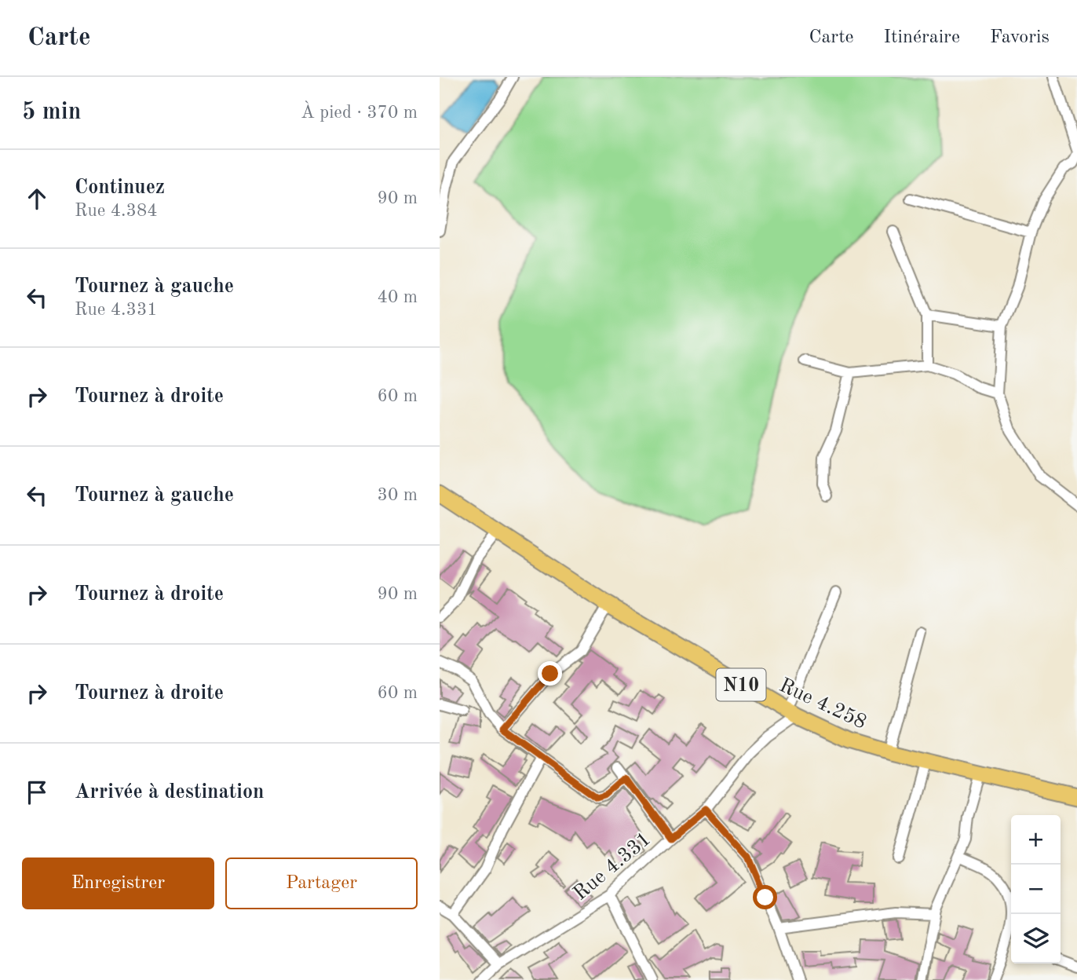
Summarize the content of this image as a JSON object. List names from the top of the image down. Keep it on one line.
{"streets":{"highway":["N10","Rue 4.258"],"street":["Rue 4.331"]},"crossings":[["Rue 4.258","Rue 4.331"]],"page":{"header":"Carte","nav":["Carte","Itinéraire","Favoris"],"heading":["5 min","À pied · 370 m"],"list":[["Continuez","Rue 4.384","90 m"],["Tournez à gauche","Rue 4.331","40 m"],["Tournez à droite","60 m"],["Tournez à gauche","30 m"],["Tournez à droite","90 m"],["Tournez à droite","60 m"],"Arrivée à destination"],"map_buttons":["+","−"],"buttons":["Enregistrer","Partager"]}}
